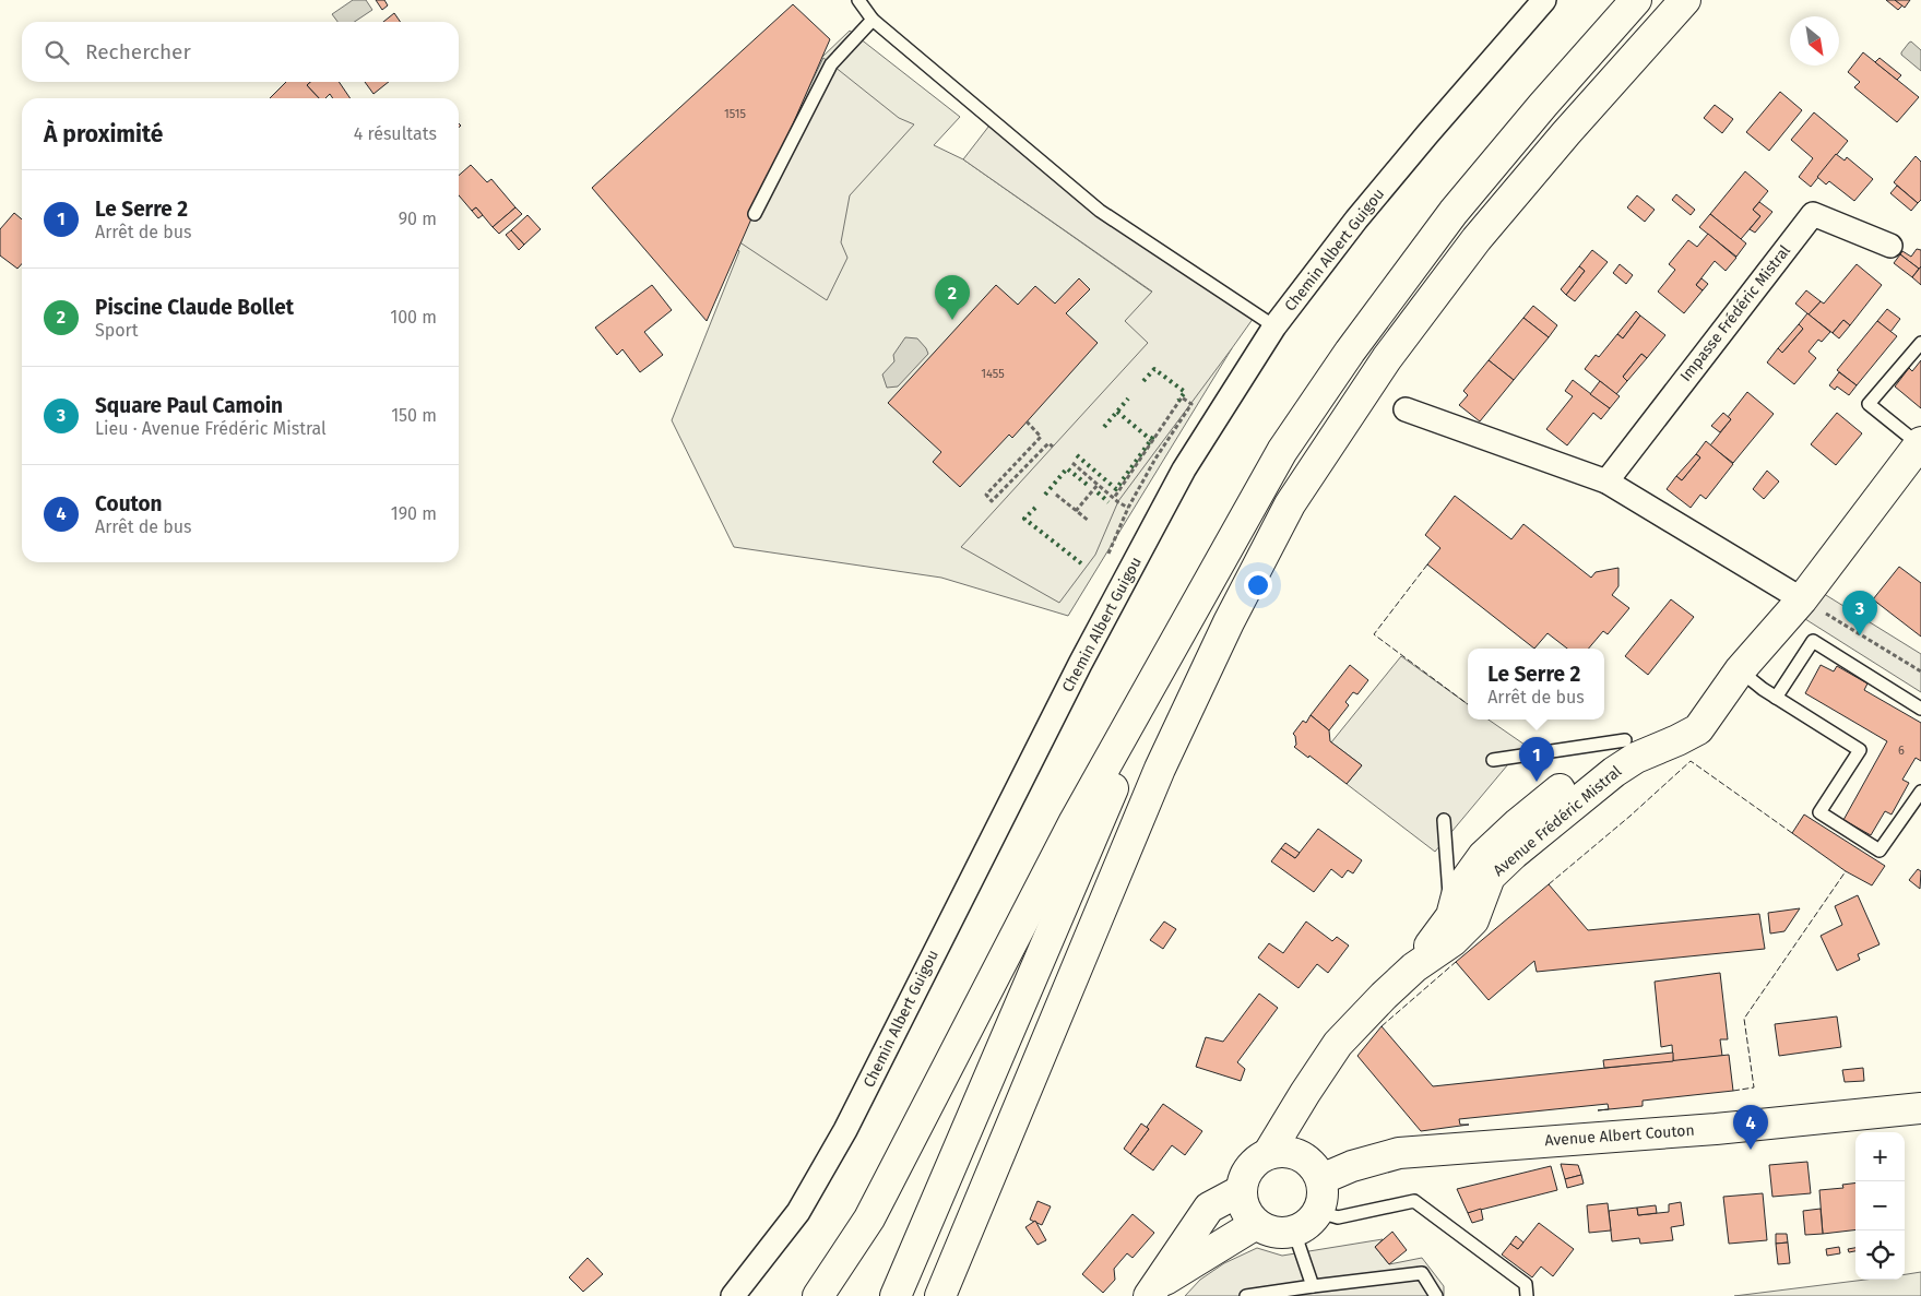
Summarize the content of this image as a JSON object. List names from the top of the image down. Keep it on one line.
{"streets":{"main road":["Avenue Frédéric Mistral","Avenue Albert Couton"],"street":["Chemin Albert Guigou","Impasse Frédéric Mistral"]},"crossings":[["Avenue Frédéric Mistral","Avenue Albert Couton"]],"house_numbers":["1515","1455","6"],"north":"bottom right","page":{"search":"Rechercher","heading":["À proximité","4 résultats"],"list":[{"mark":"1","name":"Le Serre 2","note":"Arrêt de bus","value":"90 m"},{"mark":"2","name":"Piscine Claude Bollet","note":"Sport","value":"100 m"},{"mark":"3","name":"Square Paul Camoin","note":"Lieu · Avenue Frédéric Mistral","value":"150 m"},{"mark":"4","name":"Couton","note":"Arrêt de bus","value":"190 m"}],"pins":["2","3","1","4"],"popup":["Le Serre 2","Arrêt de bus"],"map_buttons":["+","−"]}}
